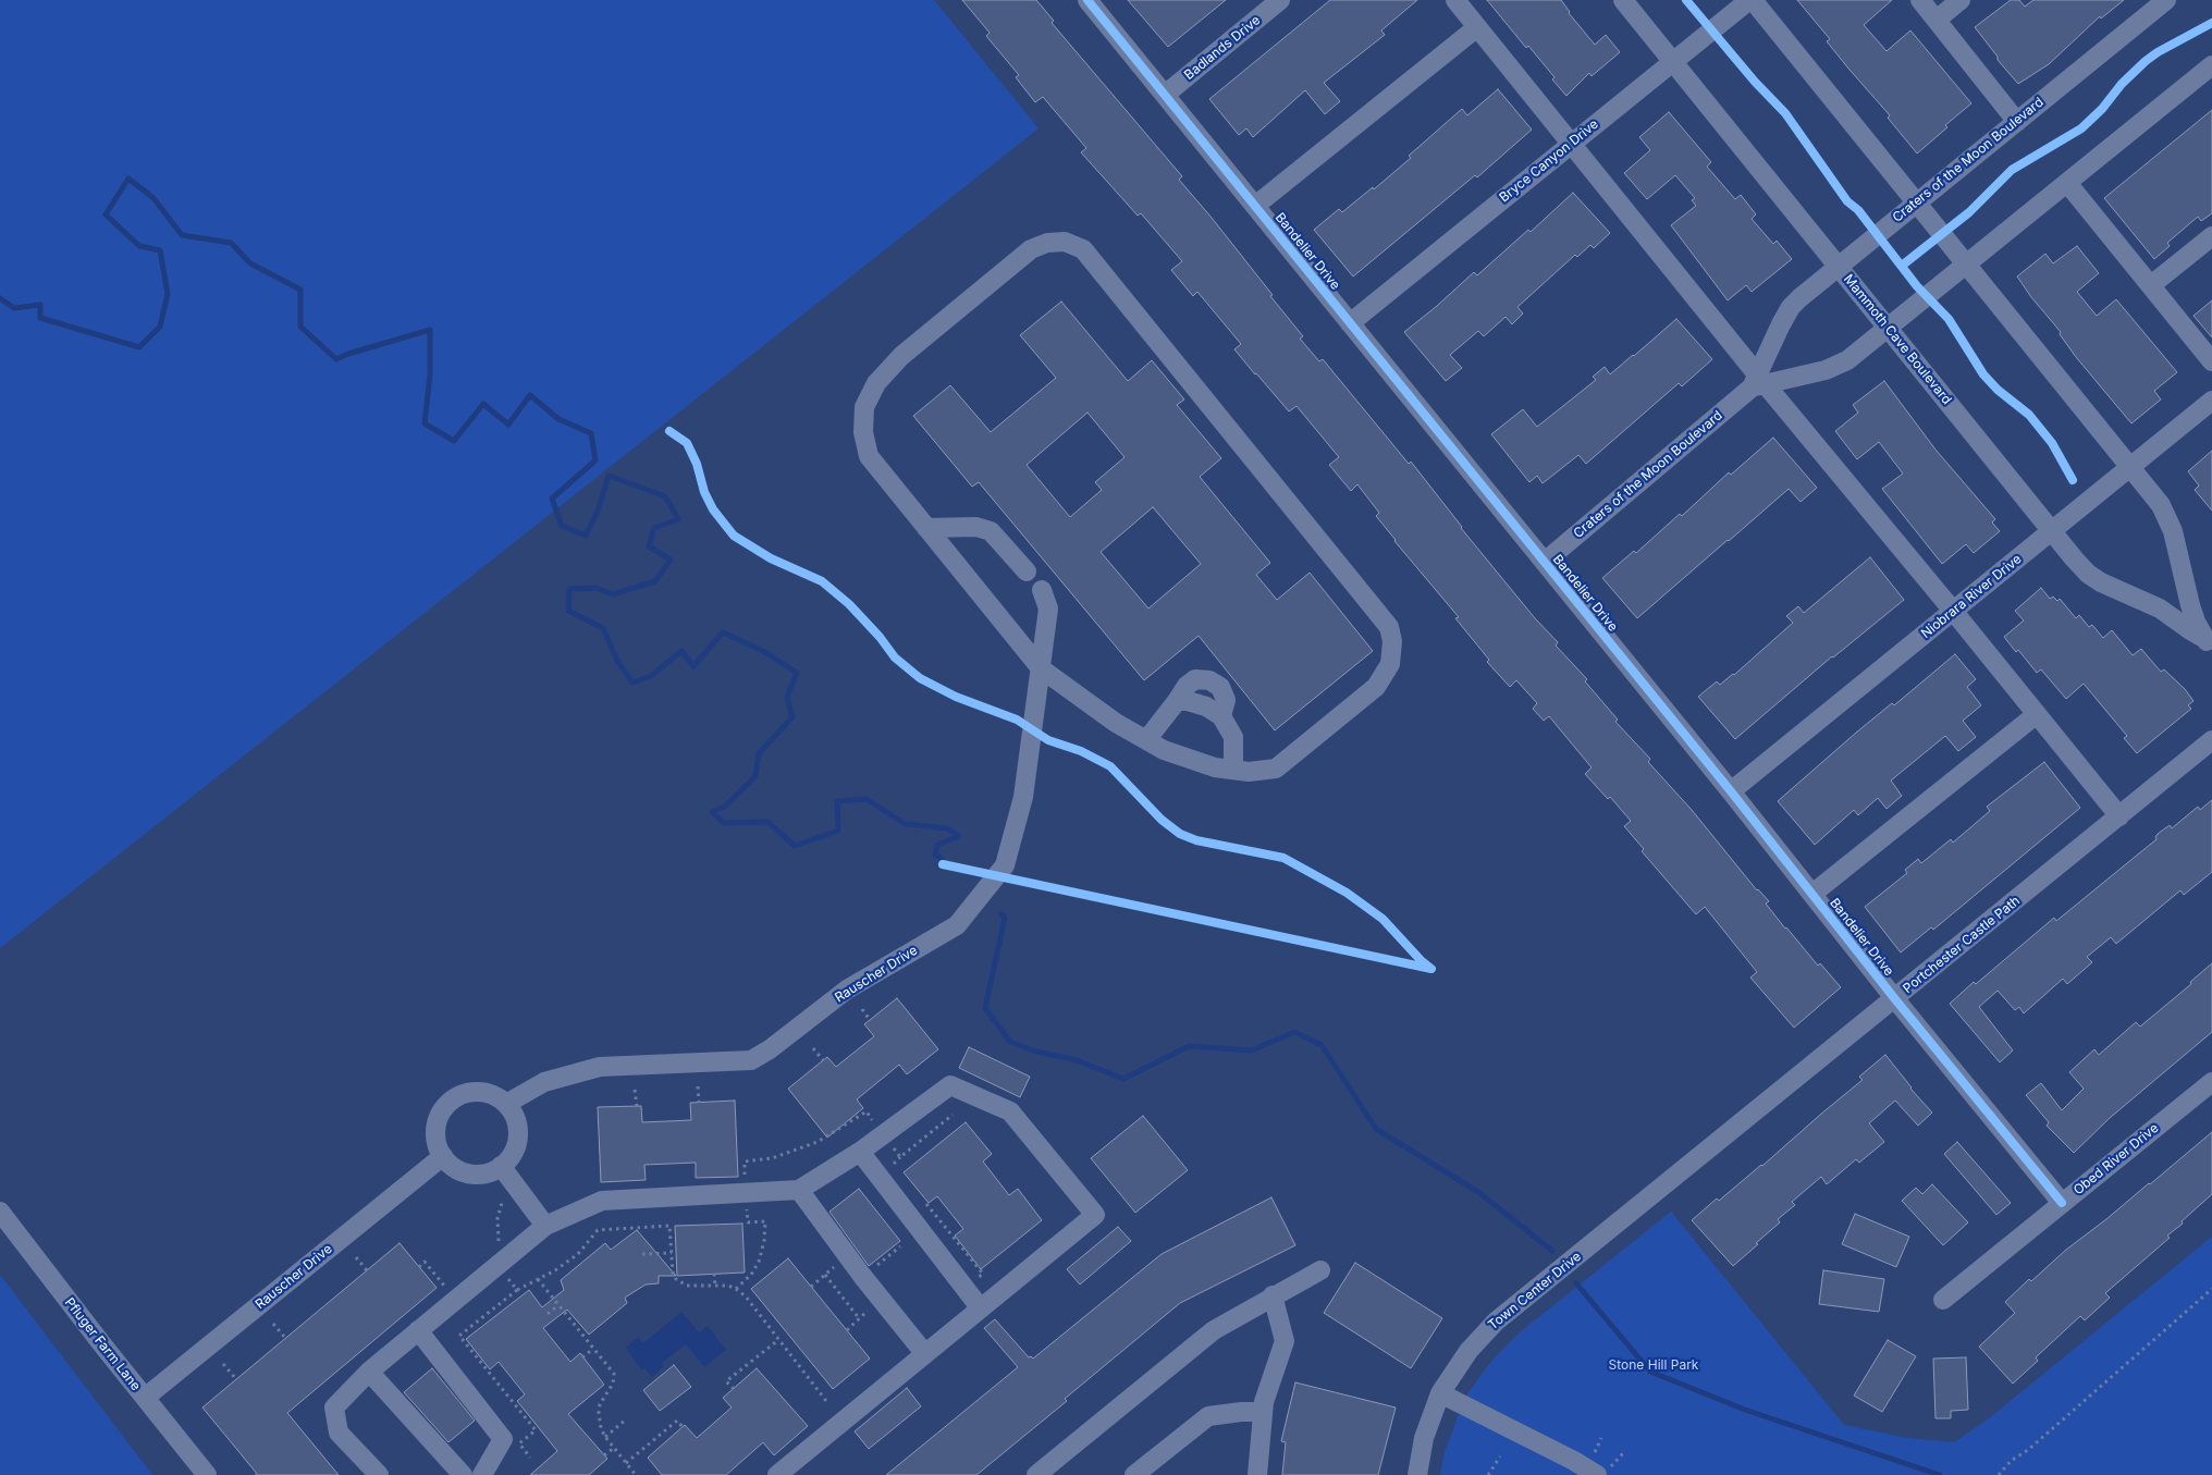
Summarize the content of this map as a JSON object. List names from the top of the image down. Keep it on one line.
{"streets":{"street":["Badlands Drive","Craters of the Moon Boulevard","Bryce Canyon Drive","Bandelier Drive","Mammoth Cave Boulevard","Niobrara River Drive","Portchester Castle Path","Rauscher Drive","Obed River Drive","Town Center Drive","Pfluger Farm Lane"]},"crossings":[["Badlands Drive","Bandelier Drive"],["Craters of the Moon Boulevard","Bandelier Drive"],["Craters of the Moon Boulevard","Mammoth Cave Boulevard"],["Bryce Canyon Drive","Bandelier Drive"],["Bryce Canyon Drive","Mammoth Cave Boulevard"],["Bandelier Drive","Niobrara River Drive"],["Bandelier Drive","Portchester Castle Path"],["Bandelier Drive","Obed River Drive"],["Mammoth Cave Boulevard","Niobrara River Drive"],["Portchester Castle Path","Town Center Drive"],["Rauscher Drive","Pfluger Farm Lane"]],"parks":["Stone Hill Park"]}
